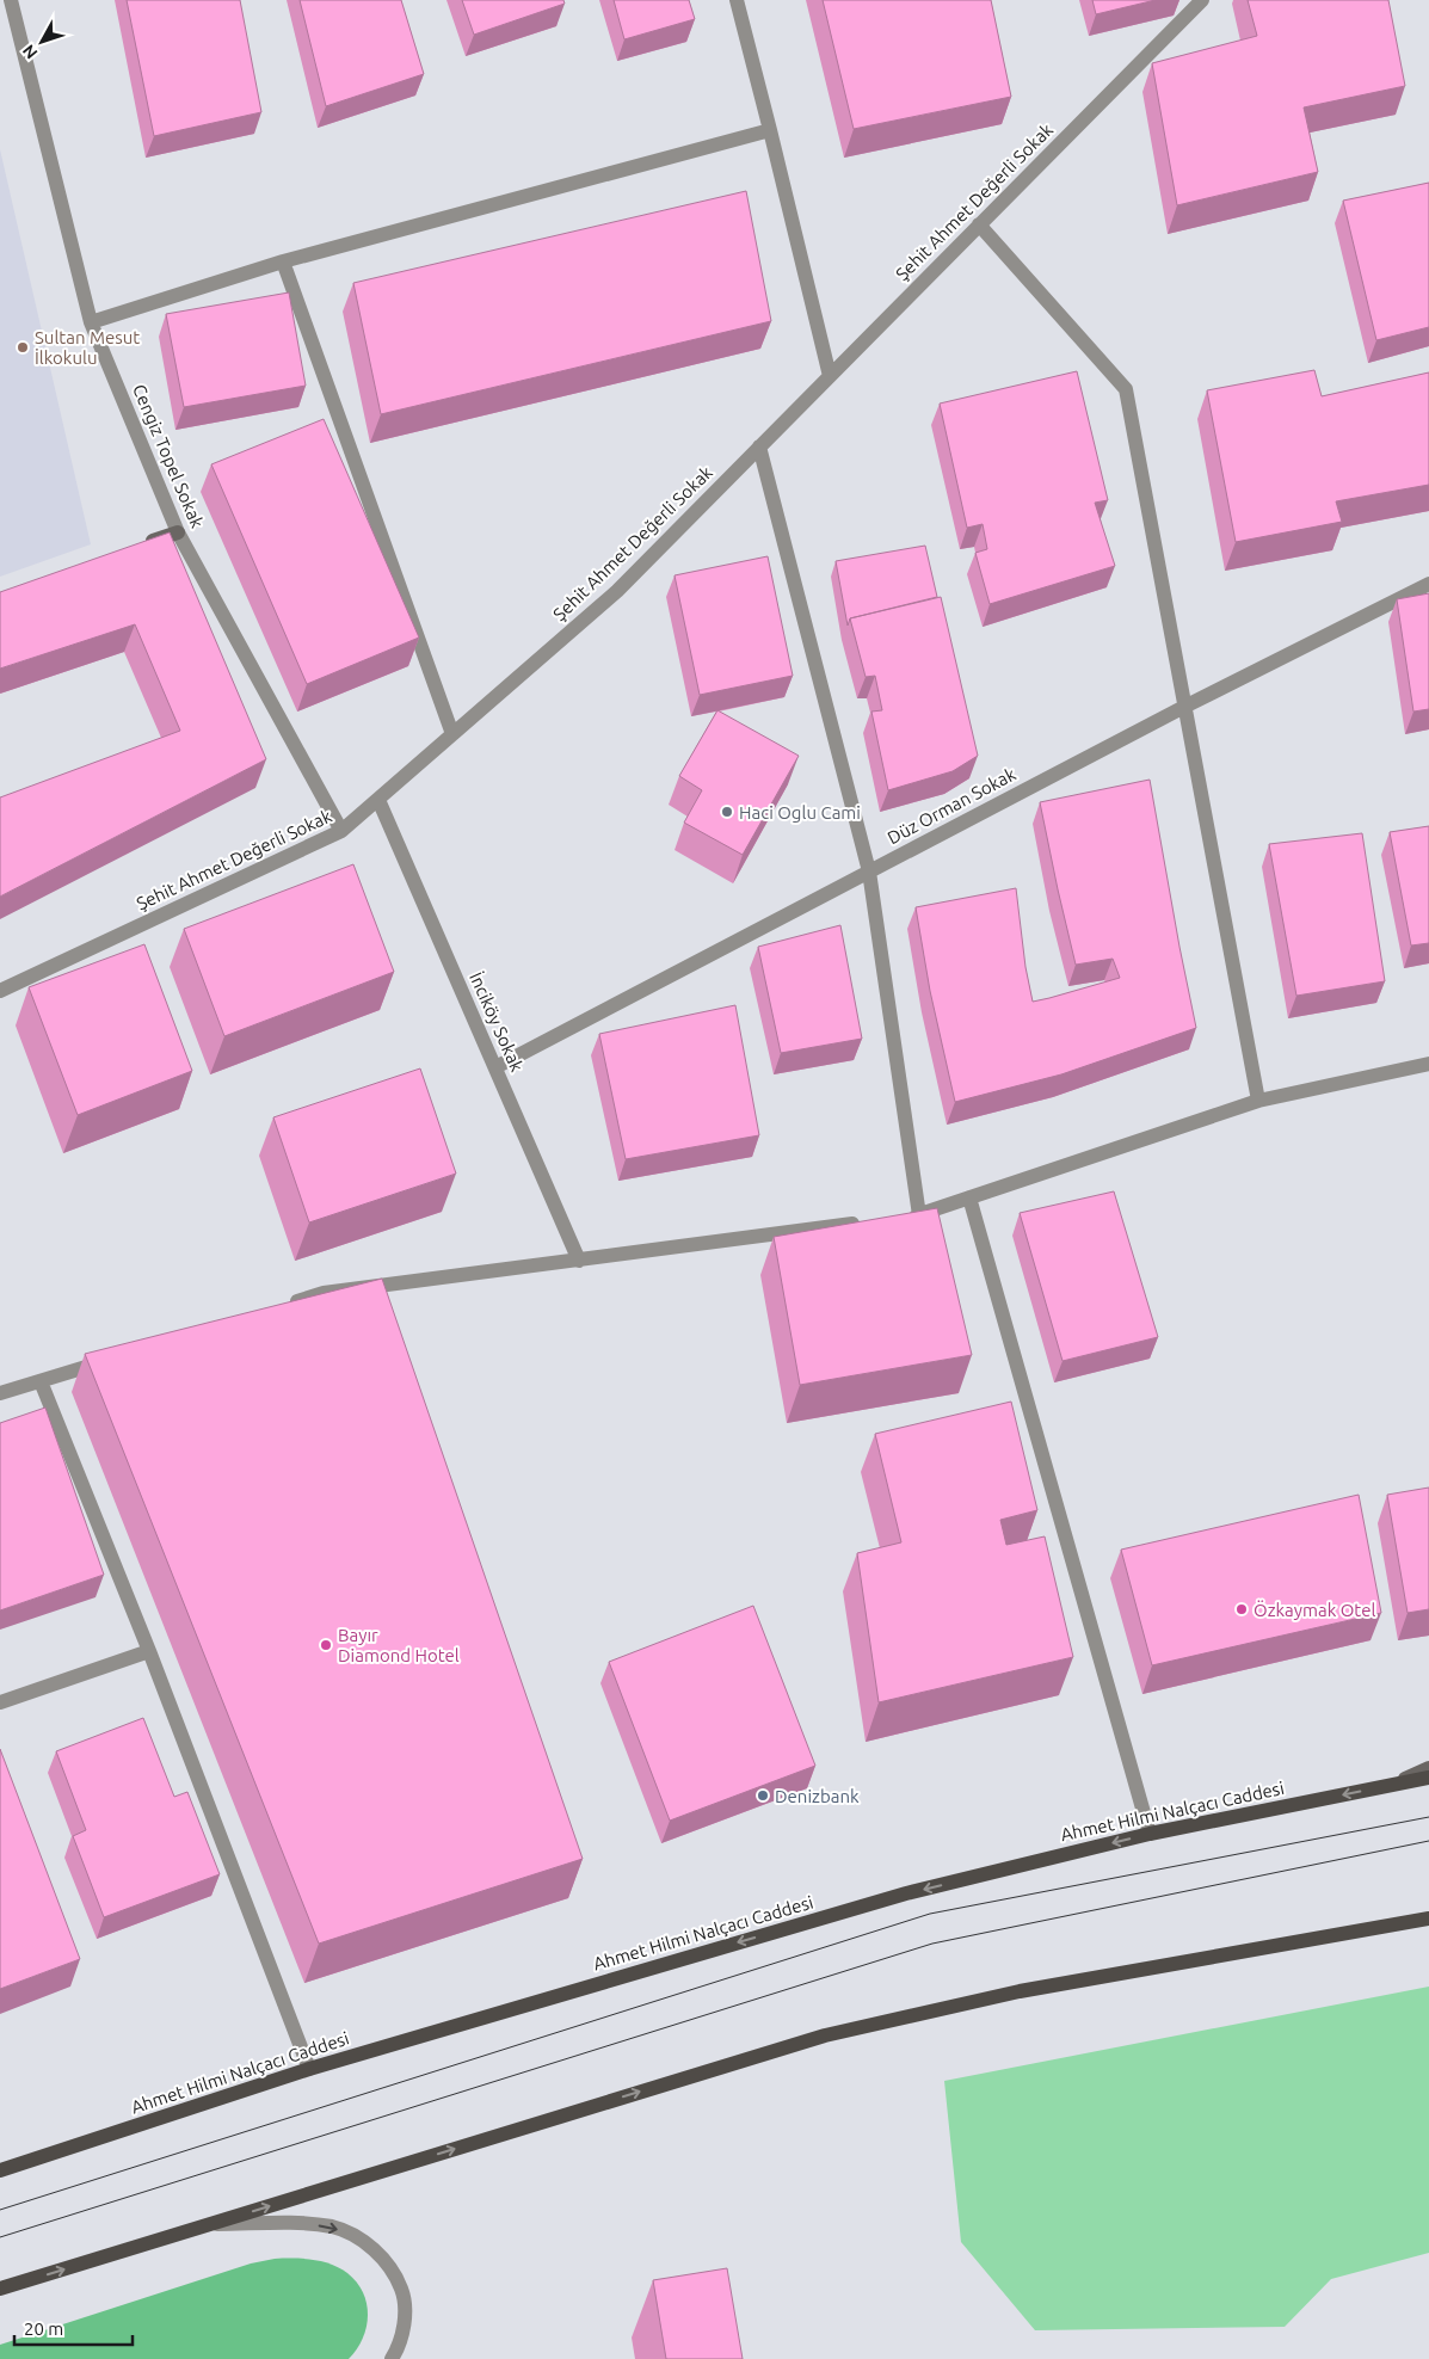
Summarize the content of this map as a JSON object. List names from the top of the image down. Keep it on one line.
{"streets":{"main road":["Ahmet Hilmi Nalçacı Caddesi"],"street":["Şehit Ahmet Değerli Sokak","Cengiz Topel Sokak","Düz Orman Sokak","İnciköy Sokak"]},"crossings":[["Şehit Ahmet Değerli Sokak","Cengiz Topel Sokak"],["Şehit Ahmet Değerli Sokak","İnciköy Sokak"],["Düz Orman Sokak","İnciköy Sokak"]],"places":["Sultan Mesut İlkokulu","Haci Oglu Cami","Özkaymak Otel","Bayır Diamond Hotel","Denizbank"],"scale_bar":"20 m","north":"bottom left"}
